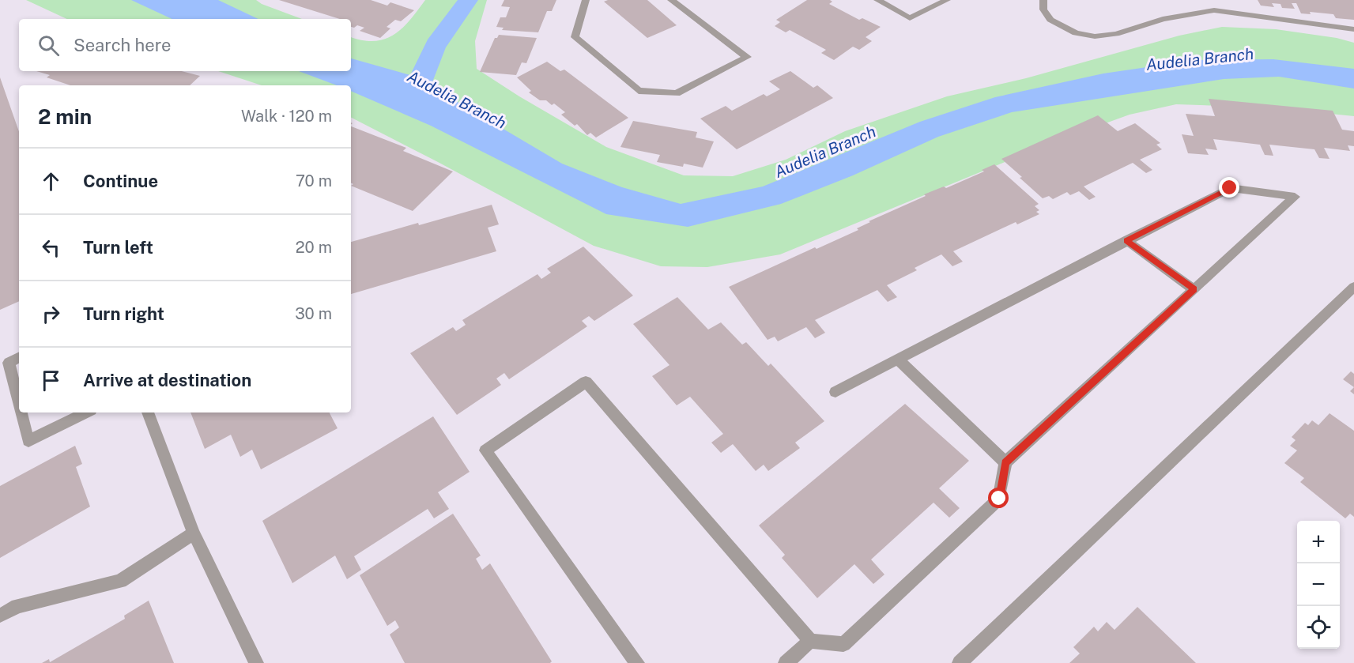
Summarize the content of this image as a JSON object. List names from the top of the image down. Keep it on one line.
{"water":["Audelia Branch"],"page":{"search":"Search here","heading":["2 min","Walk · 120 m"],"list":[["Continue","70 m"],["Turn left","20 m"],["Turn right","30 m"],"Arrive at destination"],"map_buttons":["+","−"]}}
